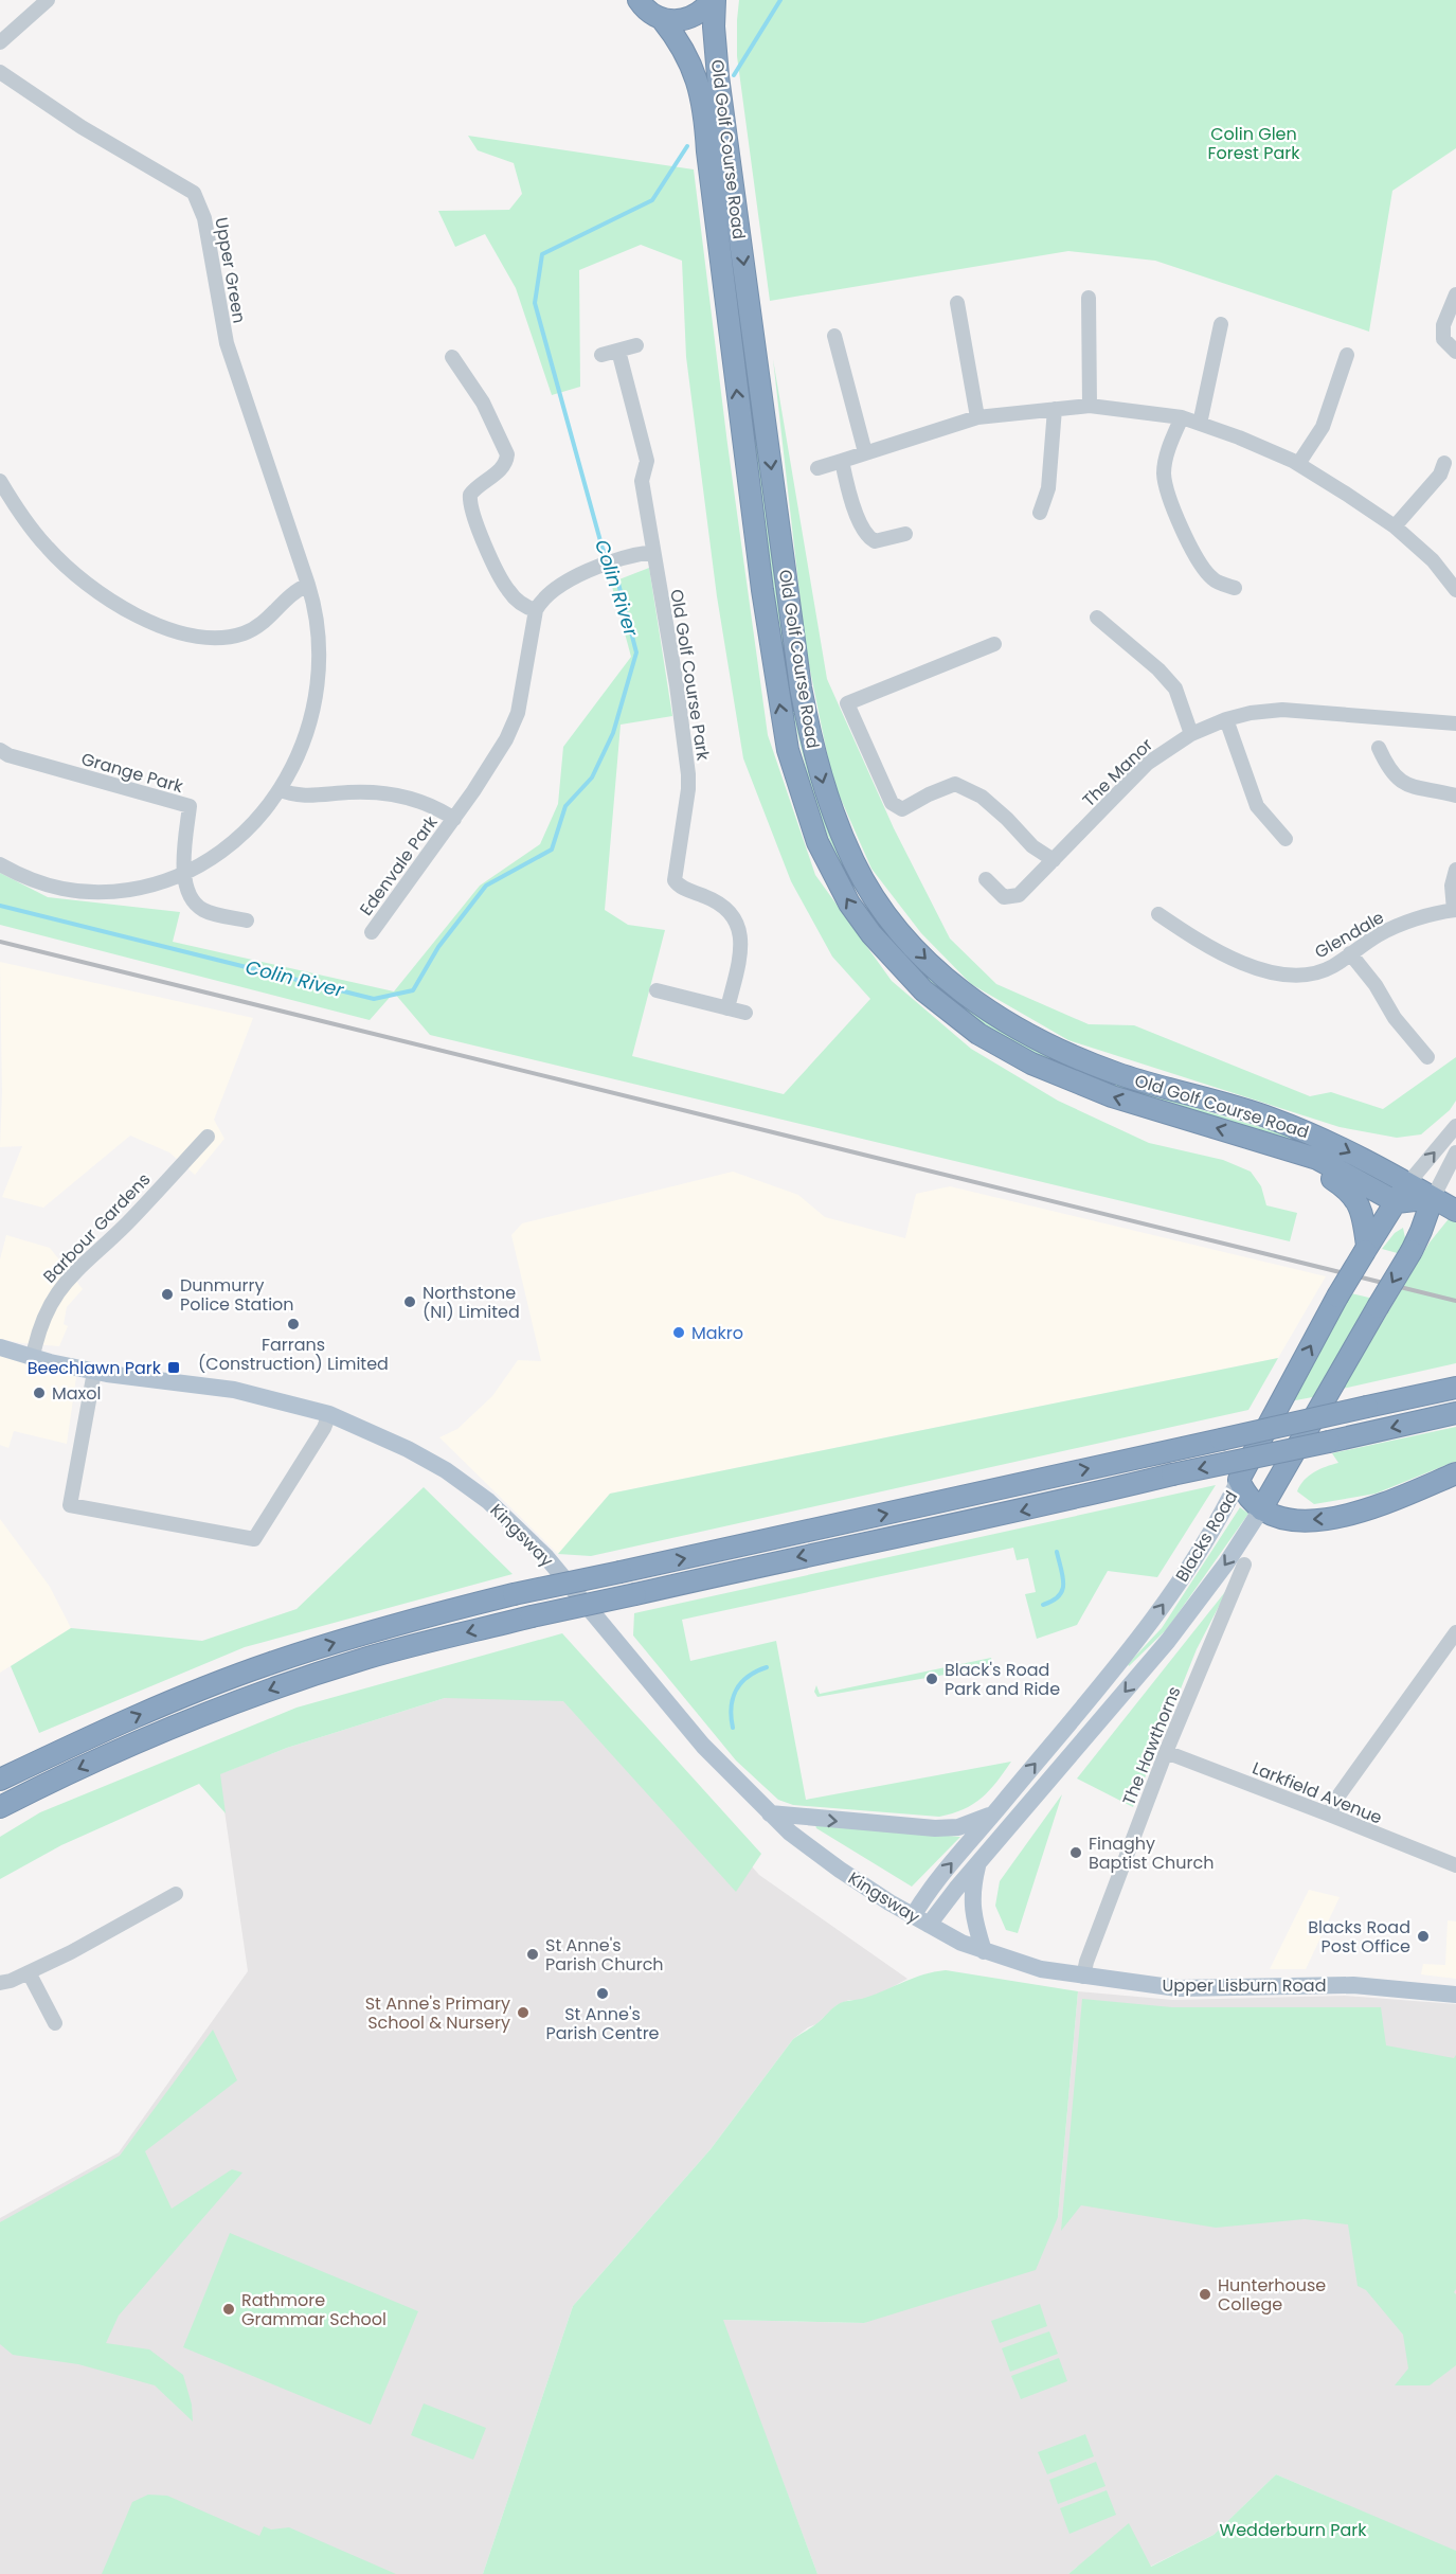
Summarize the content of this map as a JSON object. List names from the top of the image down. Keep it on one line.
{"streets":{"highway":["Old Golf Course Road","Blacks Road"],"main road":["Kingsway","Upper Lisburn Road"],"street":["Upper Green","Old Golf Course Park","Grange Park","The Manor","Edenvale Park","Glendale","Barbour Gardens","The Hawthorns","Larkfield Avenue"]},"crossings":[["Old Golf Course Road","Blacks Road"],["Upper Green","Grange Park"],["Upper Green","Edenvale Park"],["Barbour Gardens","Kingsway"],["Kingsway","Blacks Road"],["Kingsway","Upper Lisburn Road"],["Blacks Road","Upper Lisburn Road"],["The Hawthorns","Larkfield Avenue"],["The Hawthorns","Upper Lisburn Road"]],"water":["Colin River"],"parks":["Colin Glen Forest Park","Wedderburn Park"],"places":{"other":["Dunmurry Police Station","Northstone (NI) Limited","Farrans (Construction) Limited","Makro","Maxol","Black's Road Park and Ride","Finaghy Baptist Church","Blacks Road Post Office","St Anne's Parish Church","St Anne's Parish Centre","St Anne's Primary School & Nursery","Hunterhouse College","Rathmore Grammar School"],"transit":["Beechlawn Park"]}}
